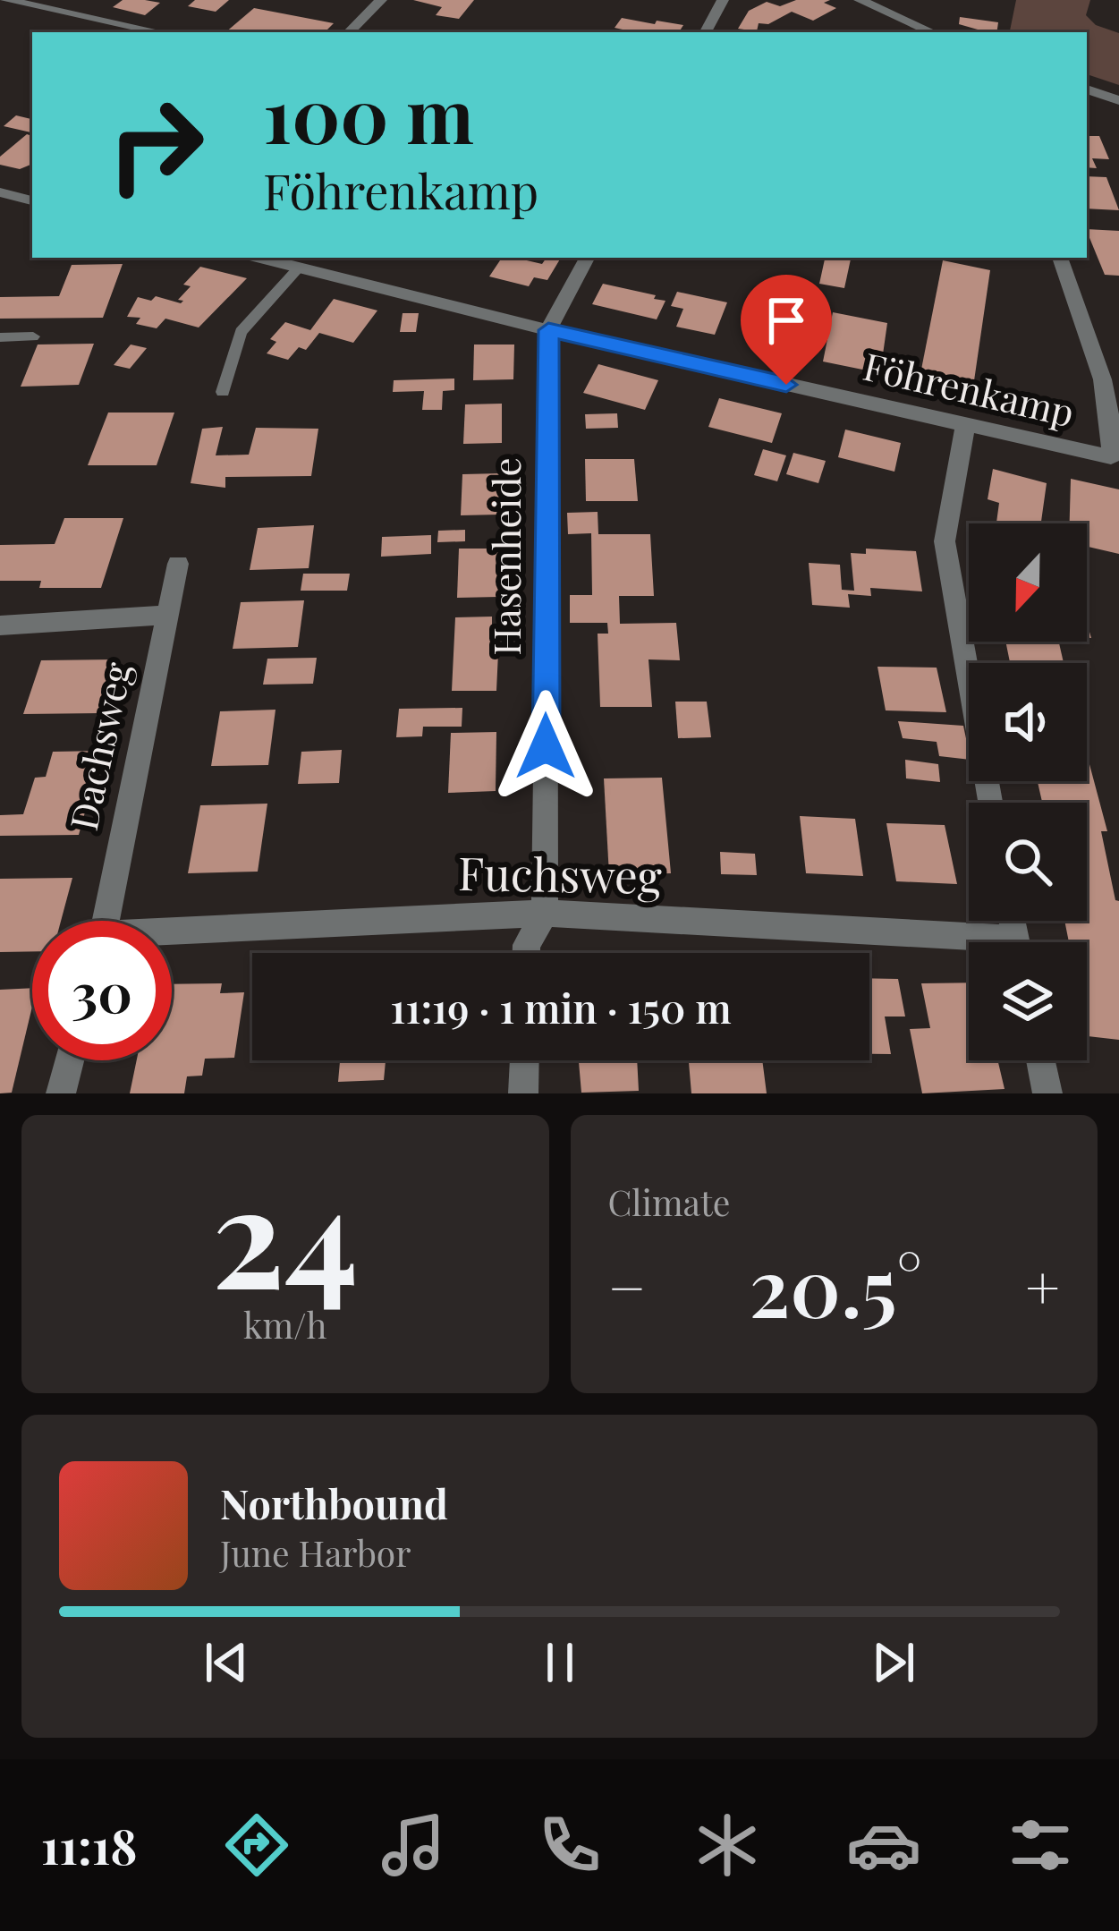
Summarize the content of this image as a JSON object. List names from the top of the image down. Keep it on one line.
{"streets":{"street":["Föhrenkamp","Hasenheide","Dachsweg","Fuchsweg"]},"crossings":[["Föhrenkamp","Hasenheide"],["Hasenheide","Fuchsweg"]],"north":"bottom","page":{"turn":["100 m","Föhrenkamp"],"limit":"30","trip":"11:19 · 1 min · 150 m","tile":[["24","km/h"],"Climate"],"heat":["−","20.5°","+"],"song":["Northbound","June Harbor"],"tabs":"11:18"}}
